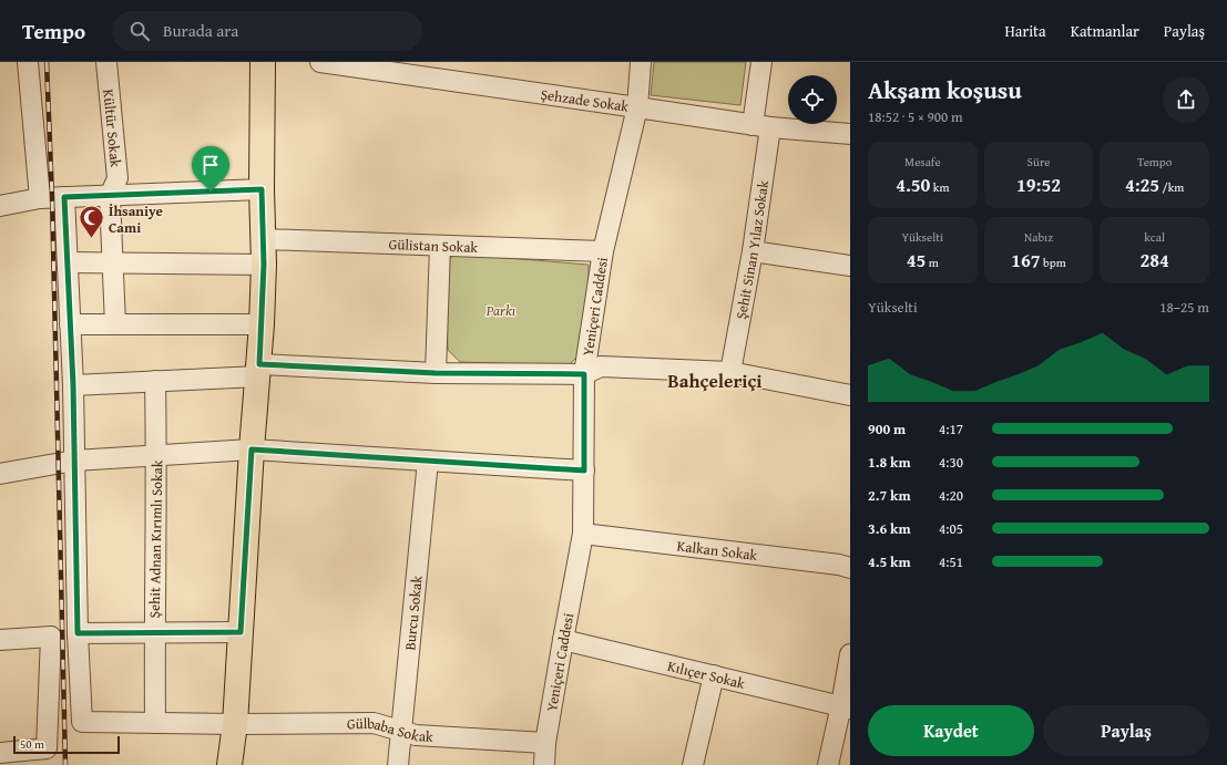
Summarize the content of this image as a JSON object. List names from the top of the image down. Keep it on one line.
{"streets":{"street":["Şehzade Sokak","Kültür Sokak","Gülistan Sokak","Şehit Sinan Yılaz Sokak","Yeniçeri Caddesi","Şehit Adnan Kırımlı Sokak","Kalkan Sokak","Burcu Sokak","Kılıçer Sokak","Gülbaba Sokak"]},"crossings":[["Şehzade Sokak","Şehit Sinan Yılaz Sokak"],["Şehzade Sokak","Yeniçeri Caddesi"],["Gülistan Sokak","Yeniçeri Caddesi"],["Yeniçeri Caddesi","Kalkan Sokak"],["Yeniçeri Caddesi","Kılıçer Sokak"],["Yeniçeri Caddesi","Gülbaba Sokak"],["Şehit Adnan Kırımlı Sokak","Gülbaba Sokak"],["Burcu Sokak","Gülbaba Sokak"]],"districts":["Bahçeleriçi"],"parks":["Parkı"],"places":{"mosque":["İhsaniye Cami"]},"scale_bar":"50 m","page":{"header":"Tempo","search":"Burada ara","nav":["Harita","Katmanlar","Paylaş"],"heading":["Akşam koşusu","18:52 · 5 × 900 m"],"stats":[["Mesafe","4.50 km"],["Süre","19:52"],["Tempo","4:25 /km"],["Yükselti","45 m"],["Nabız","167 bpm"],["kcal","284"]],"chart":["Yükselti","18–25 m"],"list":[{"name":"900 m","note":"4:17"},{"name":"1.8 km","note":"4:30"},{"name":"2.7 km","note":"4:20"},{"name":"3.6 km","note":"4:05"},{"name":"4.5 km","note":"4:51"}],"buttons":["Kaydet","Paylaş"],"scale":"50 m"}}
